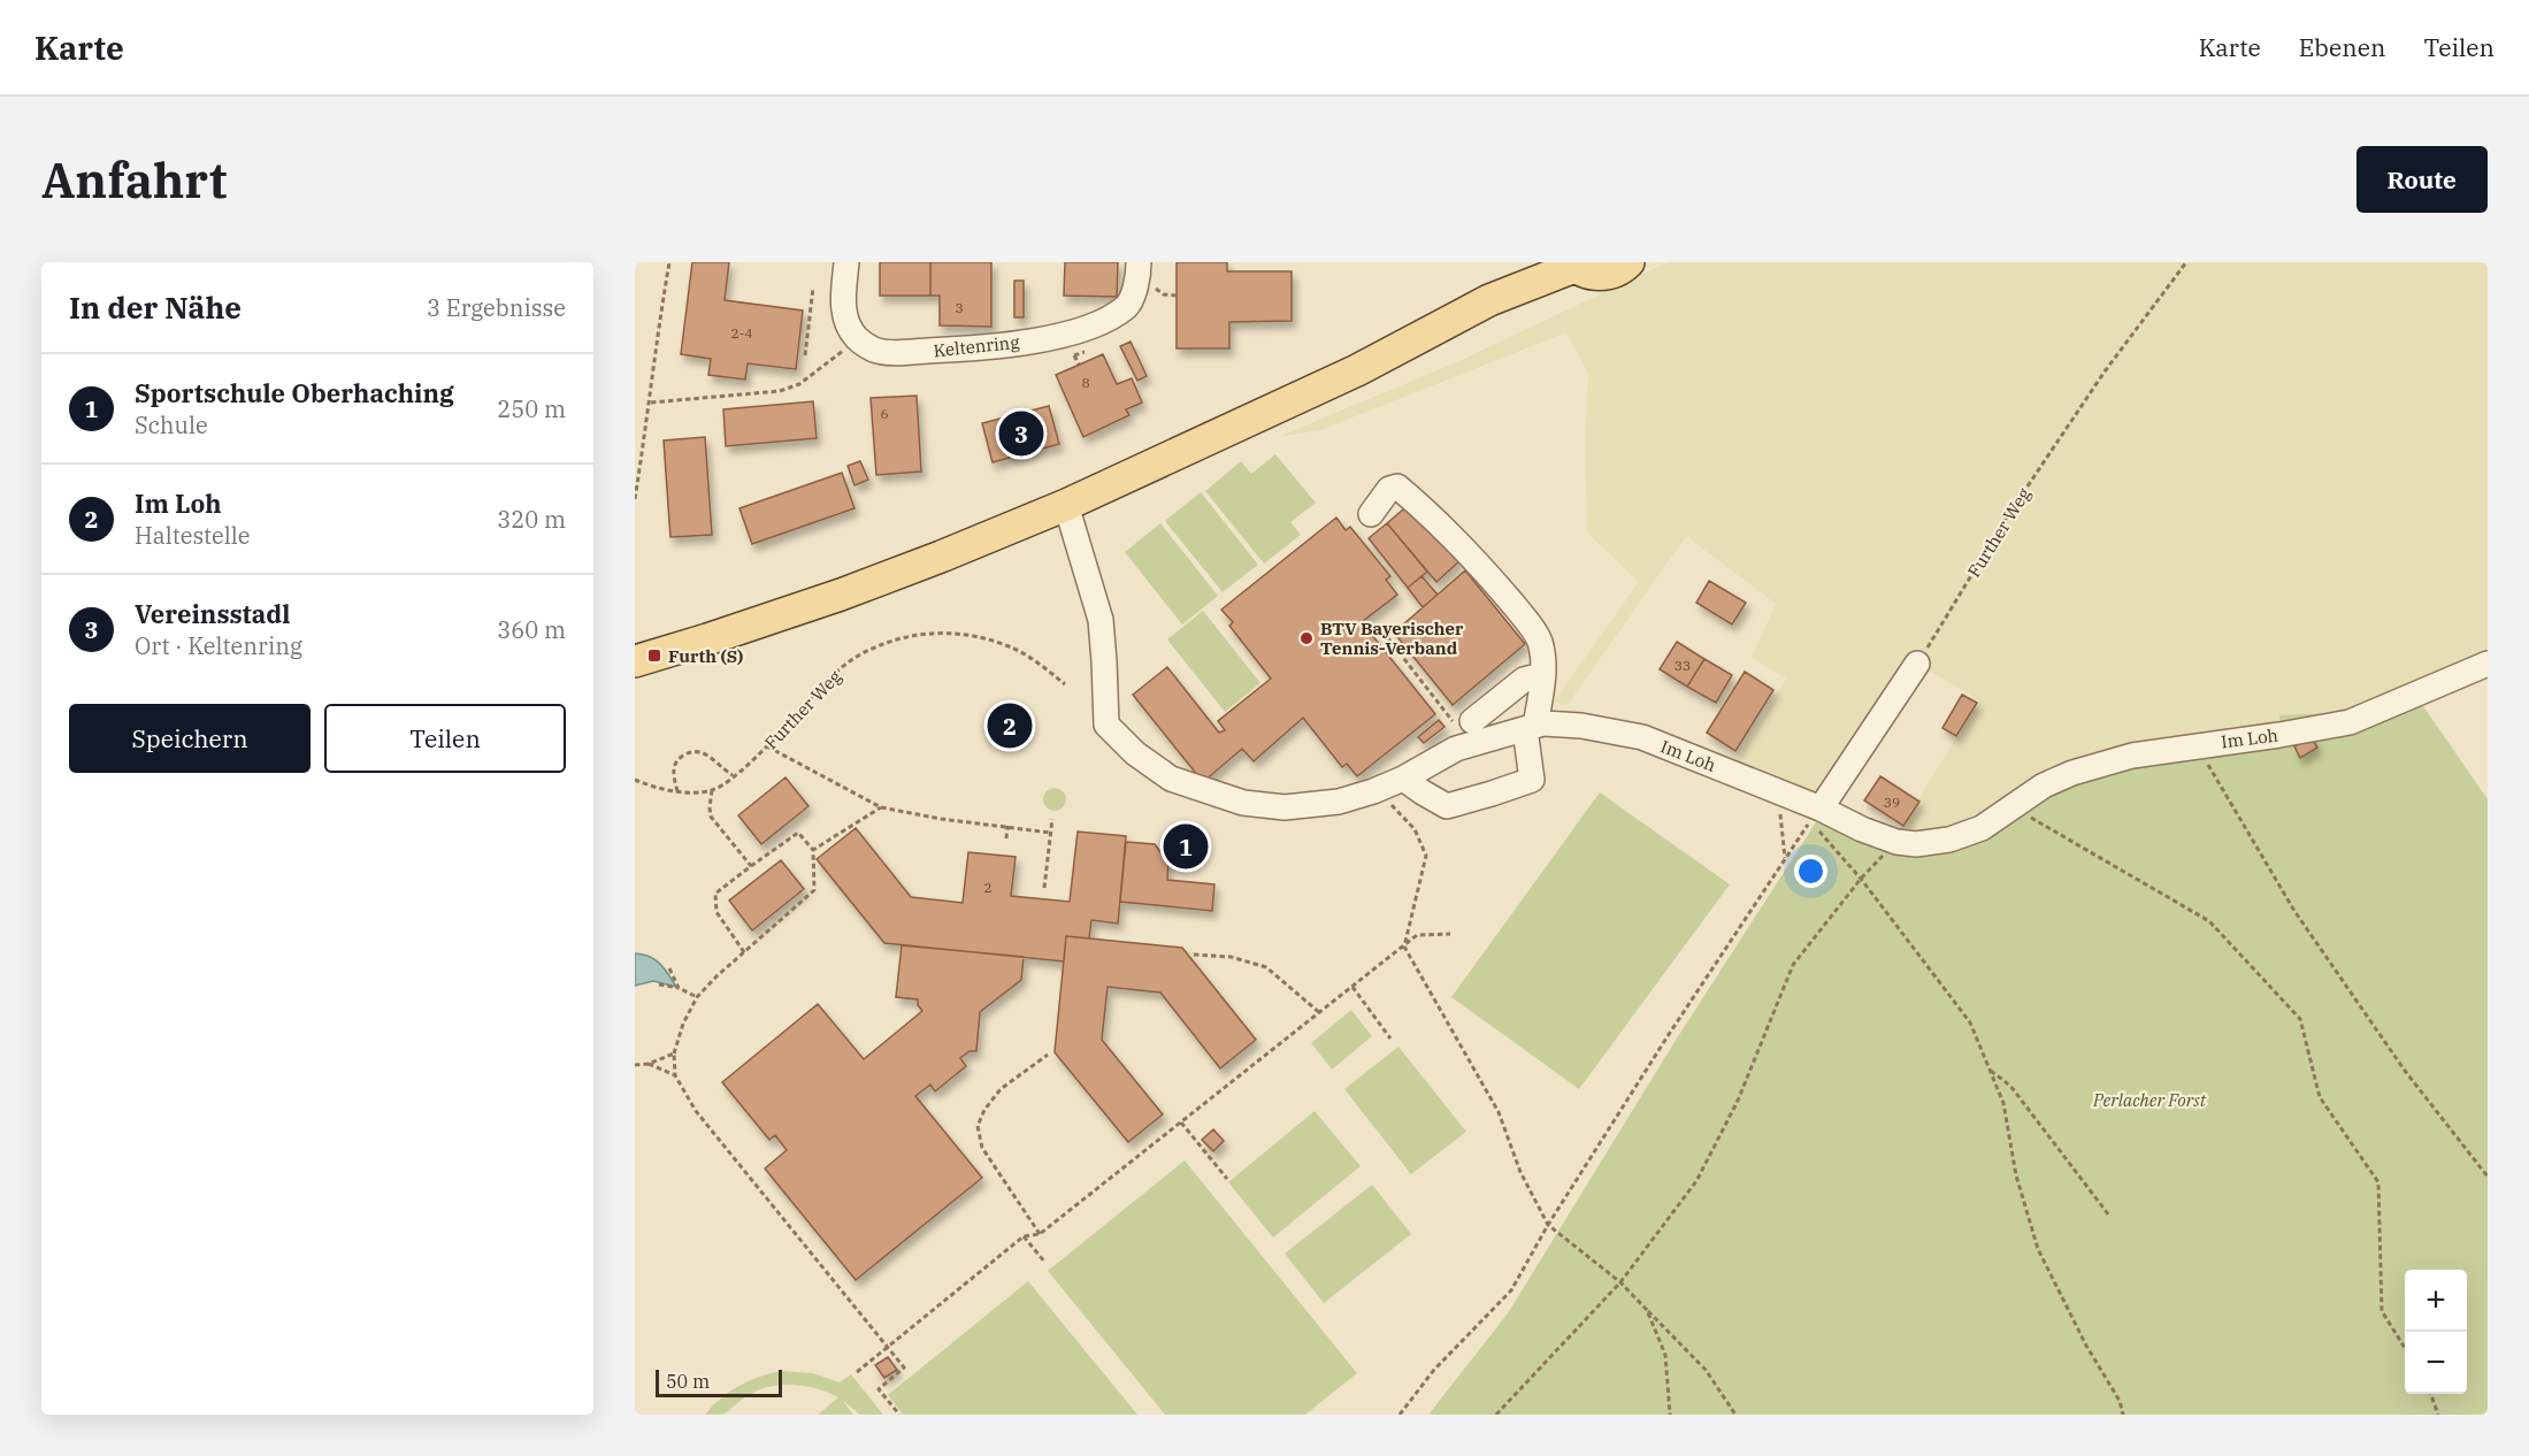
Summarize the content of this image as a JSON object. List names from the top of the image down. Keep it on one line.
{"streets":{"street":["Keltenring","Im Loh"],"path":["Further Weg"]},"parks":["Perlacher Forst"],"places":{"other":["BTV Bayerischer Tennis-Verband"],"transit":["Furth (S)"]},"house_numbers":["3","2-4","8","6","33","39","2"],"scale_bar":"50 m","page":{"header":"Karte","nav":["Karte","Ebenen","Teilen"],"buttons":["Route",["Speichern","Teilen"]],"title":"Anfahrt","heading":["In der Nähe","3 Ergebnisse"],"list":[{"mark":"1","name":"Sportschule Oberhaching","note":"Schule","value":"250 m"},{"mark":"2","name":"Im Loh","note":"Haltestelle","value":"320 m"},{"mark":"3","name":"Vereinsstadl","note":"Ort · Keltenring","value":"360 m"}],"pins":["3","2","1"],"map_buttons":["+","−"],"scale":"50 m"}}
